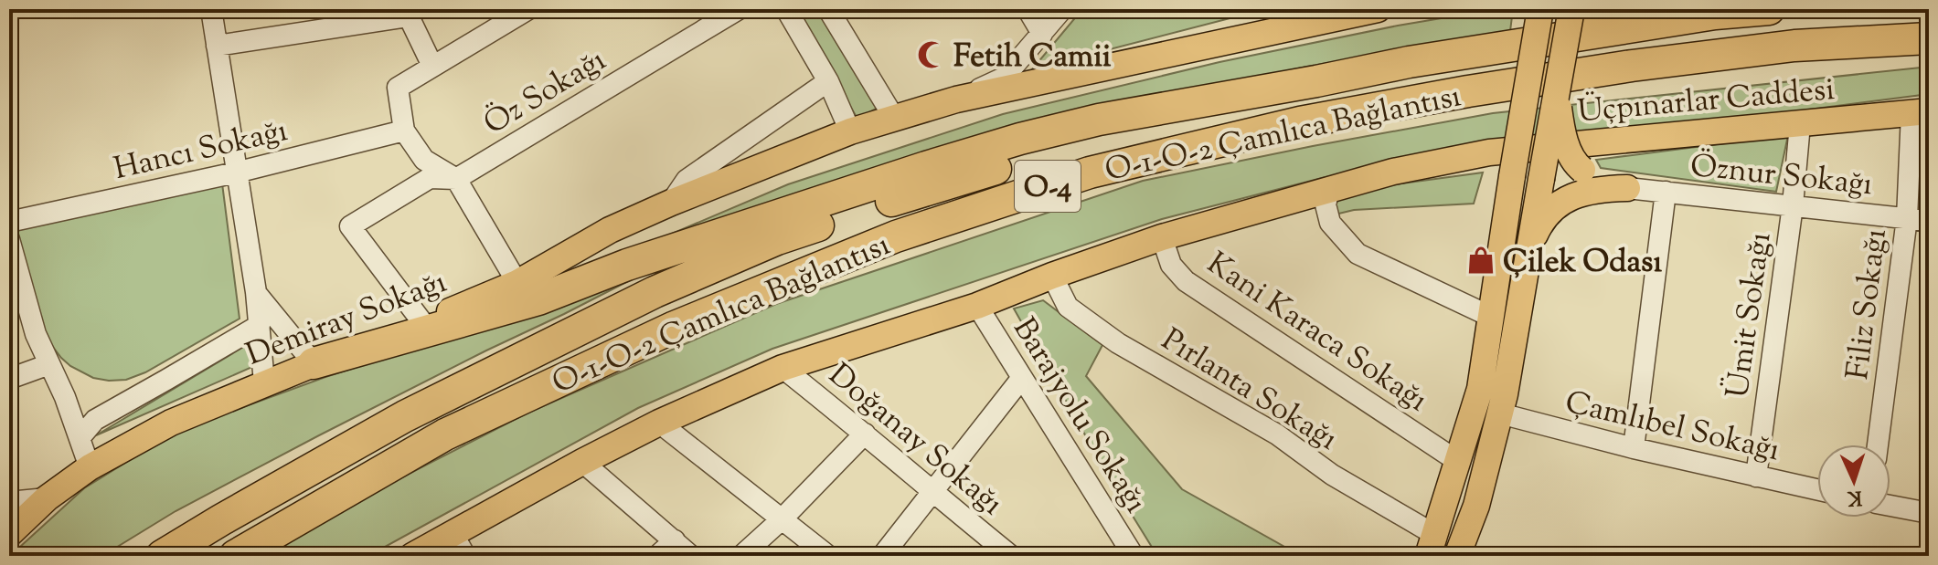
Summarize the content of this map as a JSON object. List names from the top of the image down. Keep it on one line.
{"streets":{"highway":["O-1-O-2 Çamlıca Bağlantısı","O-4"],"main road":["Üçpınarlar Caddesi","Demiray Sokağı"],"street":["Öz Sokağı","Hancı Sokağı","Öznur Sokağı","Filiz Sokağı","Ümit Sokağı","Kani Karaca Sokağı","Pırlanta Sokağı","Barajyolu Sokağı","Çamlıbel Sokağı","Doğanay Sokağı"]},"crossings":[["Üçpınarlar Caddesi","Filiz Sokağı"],["Üçpınarlar Caddesi","Kani Karaca Sokağı"],["Üçpınarlar Caddesi","Pırlanta Sokağı"],["Üçpınarlar Caddesi","Barajyolu Sokağı"],["Üçpınarlar Caddesi","Doğanay Sokağı"],["O-1-O-2 Çamlıca Bağlantısı","O-4"],["Öznur Sokağı","Filiz Sokağı"],["Öznur Sokağı","Ümit Sokağı"],["Ümit Sokağı","Çamlıbel Sokağı"]],"places":{"mosque":["Fetih Camii"],"shop":["Çilek Odası"]},"north":"bottom"}
